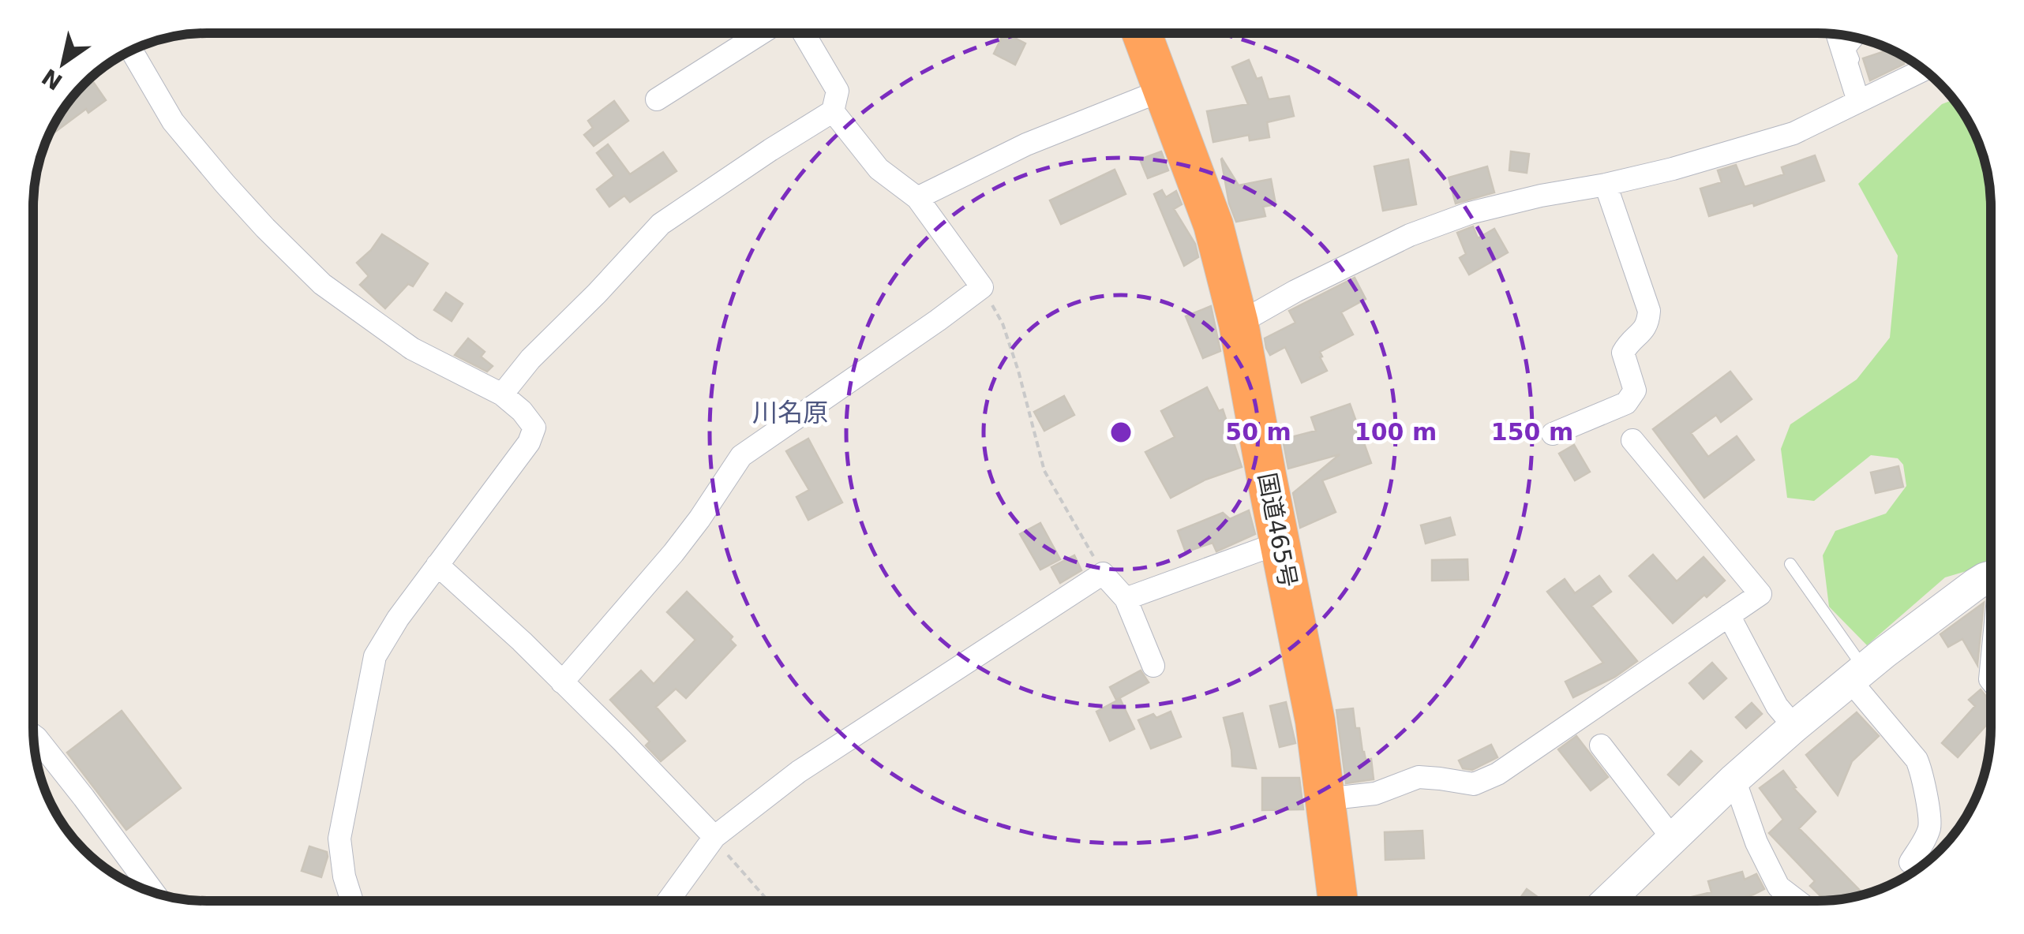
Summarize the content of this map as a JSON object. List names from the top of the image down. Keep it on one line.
{"streets":{"highway":["国道465号"]},"districts":["川名原"],"north":"bottom left","rings":["50 m","100 m","150 m"]}
